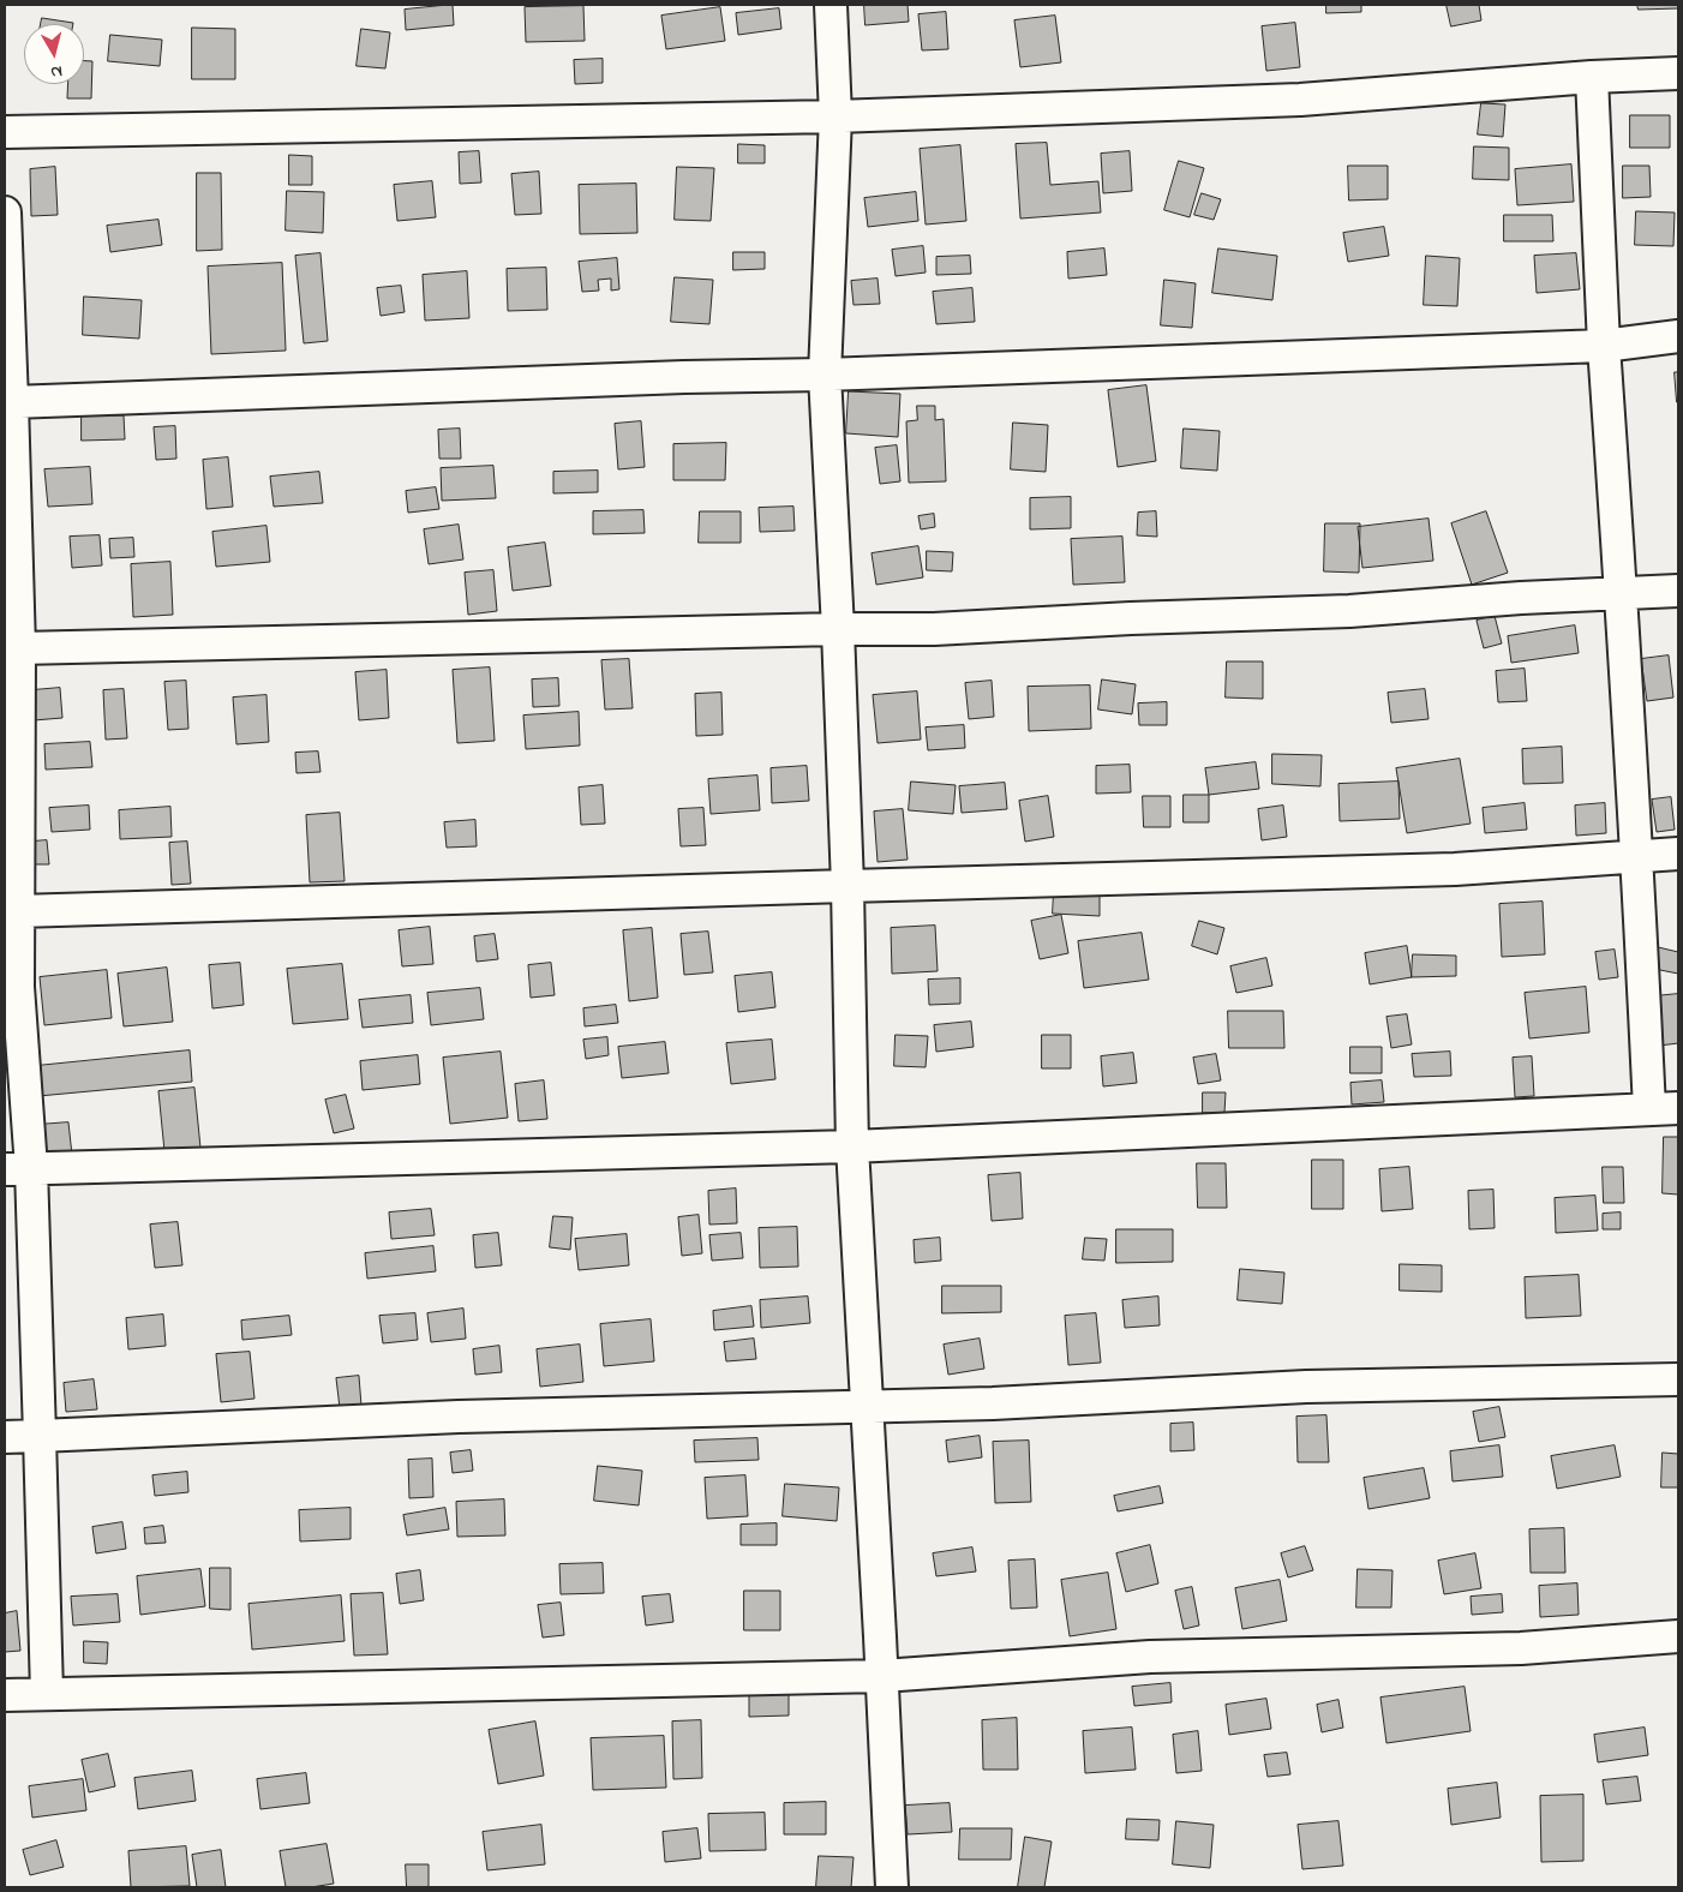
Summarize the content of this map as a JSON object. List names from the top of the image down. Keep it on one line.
{"north":"bottom"}
